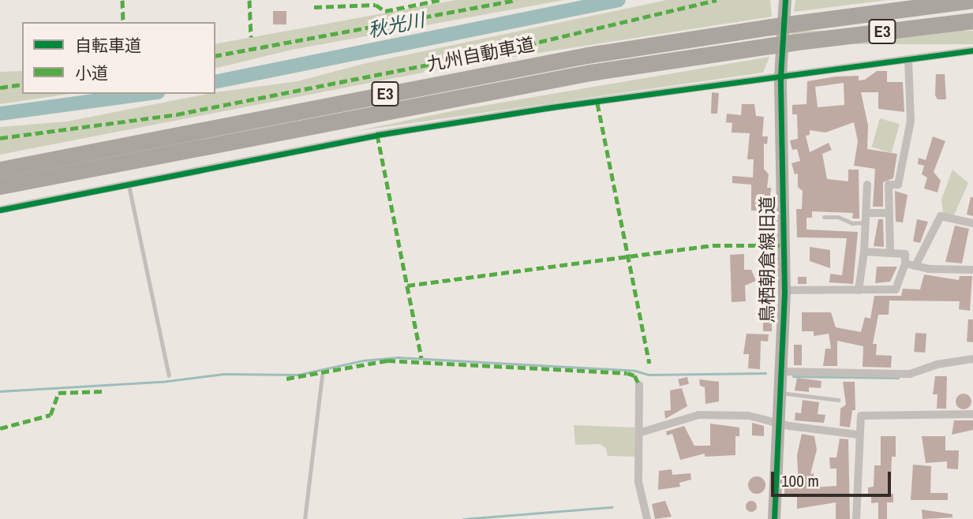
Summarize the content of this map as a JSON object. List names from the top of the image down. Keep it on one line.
{"streets":{"highway":["E3","九州自動車道"],"street":["鳥栖朝倉線旧道"]},"water":["秋光川"],"legend":["自転車道","小道"],"scale_bar":"100 m"}
